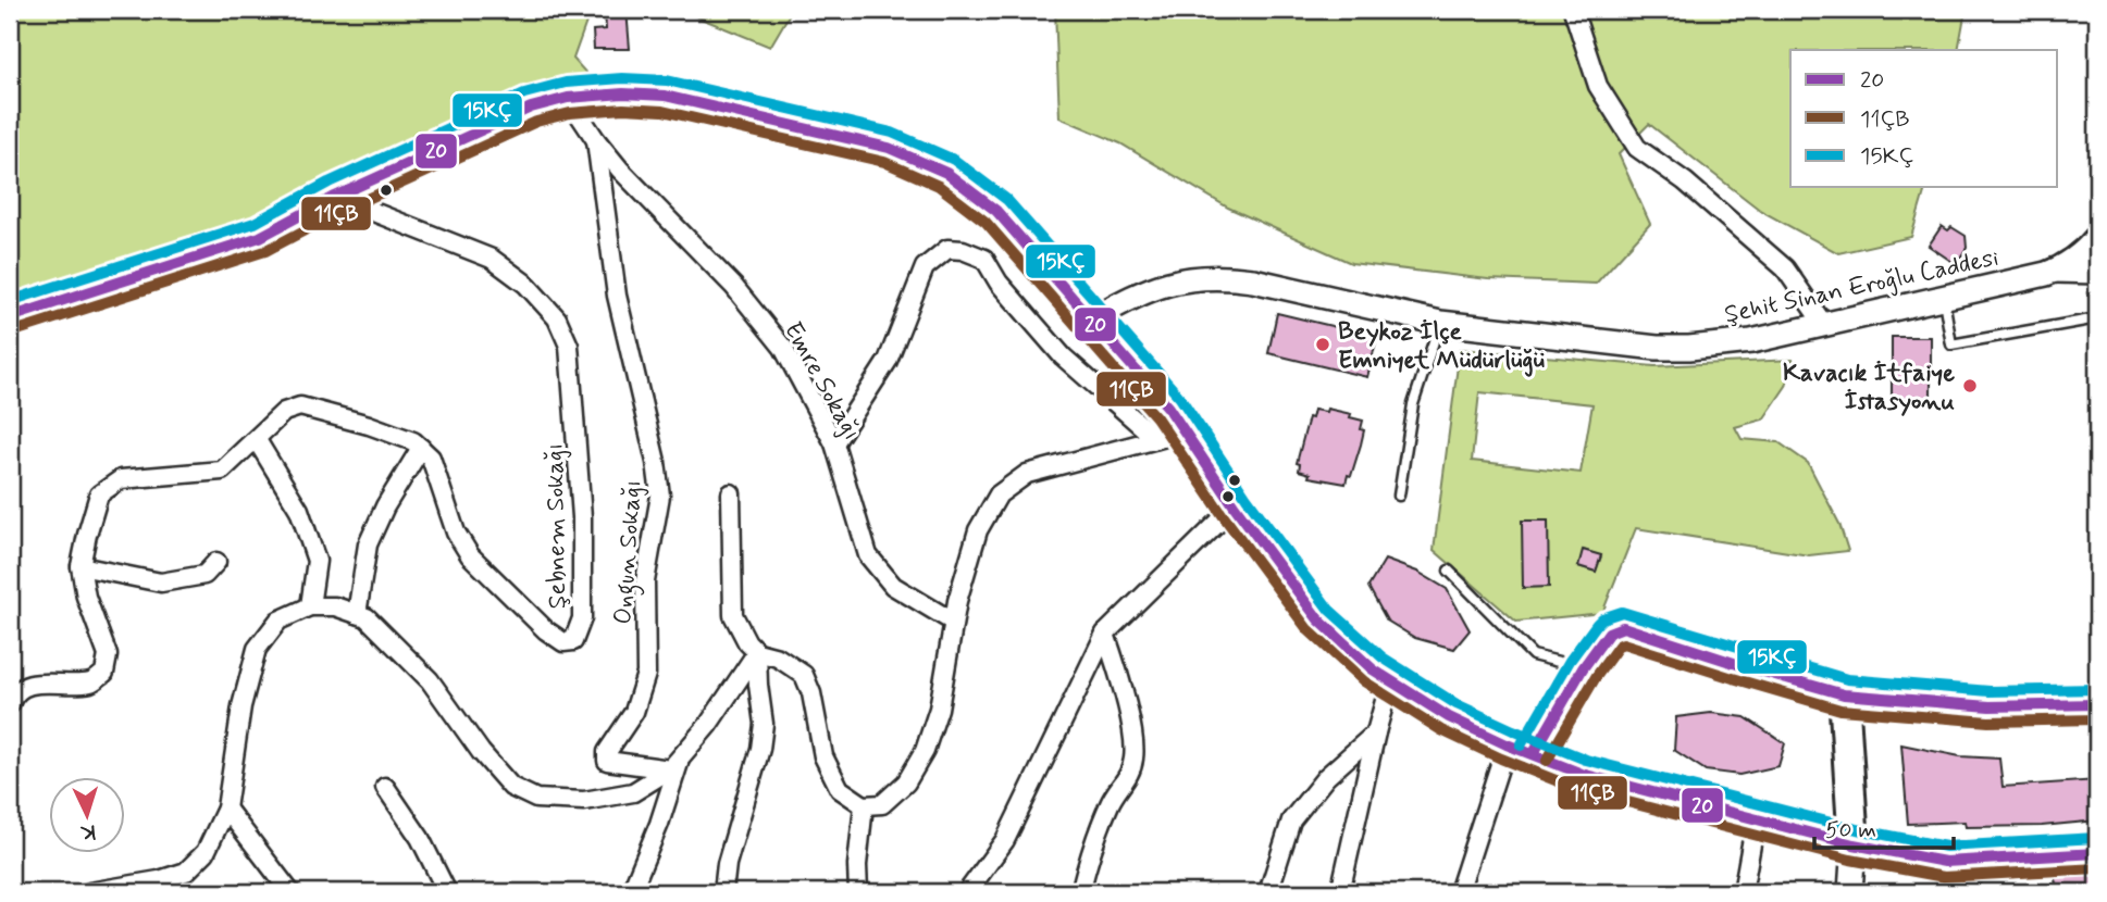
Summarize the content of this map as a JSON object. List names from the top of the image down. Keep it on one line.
{"streets":{"street":["Şehit Sinan Eroğlu Caddesi","Emre Sokağı","Şebnem Sokağı","Ongun Sokağı"]},"crossings":[["Emre Sokağı","Ongun Sokağı"]],"places":["Beykoz İlçe Emniyet Müdürlüğü","Kavacık İtfaiye İstasyonu"],"lines":["transit line 15KÇ","transit line 20","transit line 11ÇB"],"legend":["20","11ÇB","15KÇ"],"scale_bar":"50 m","north":"bottom"}
